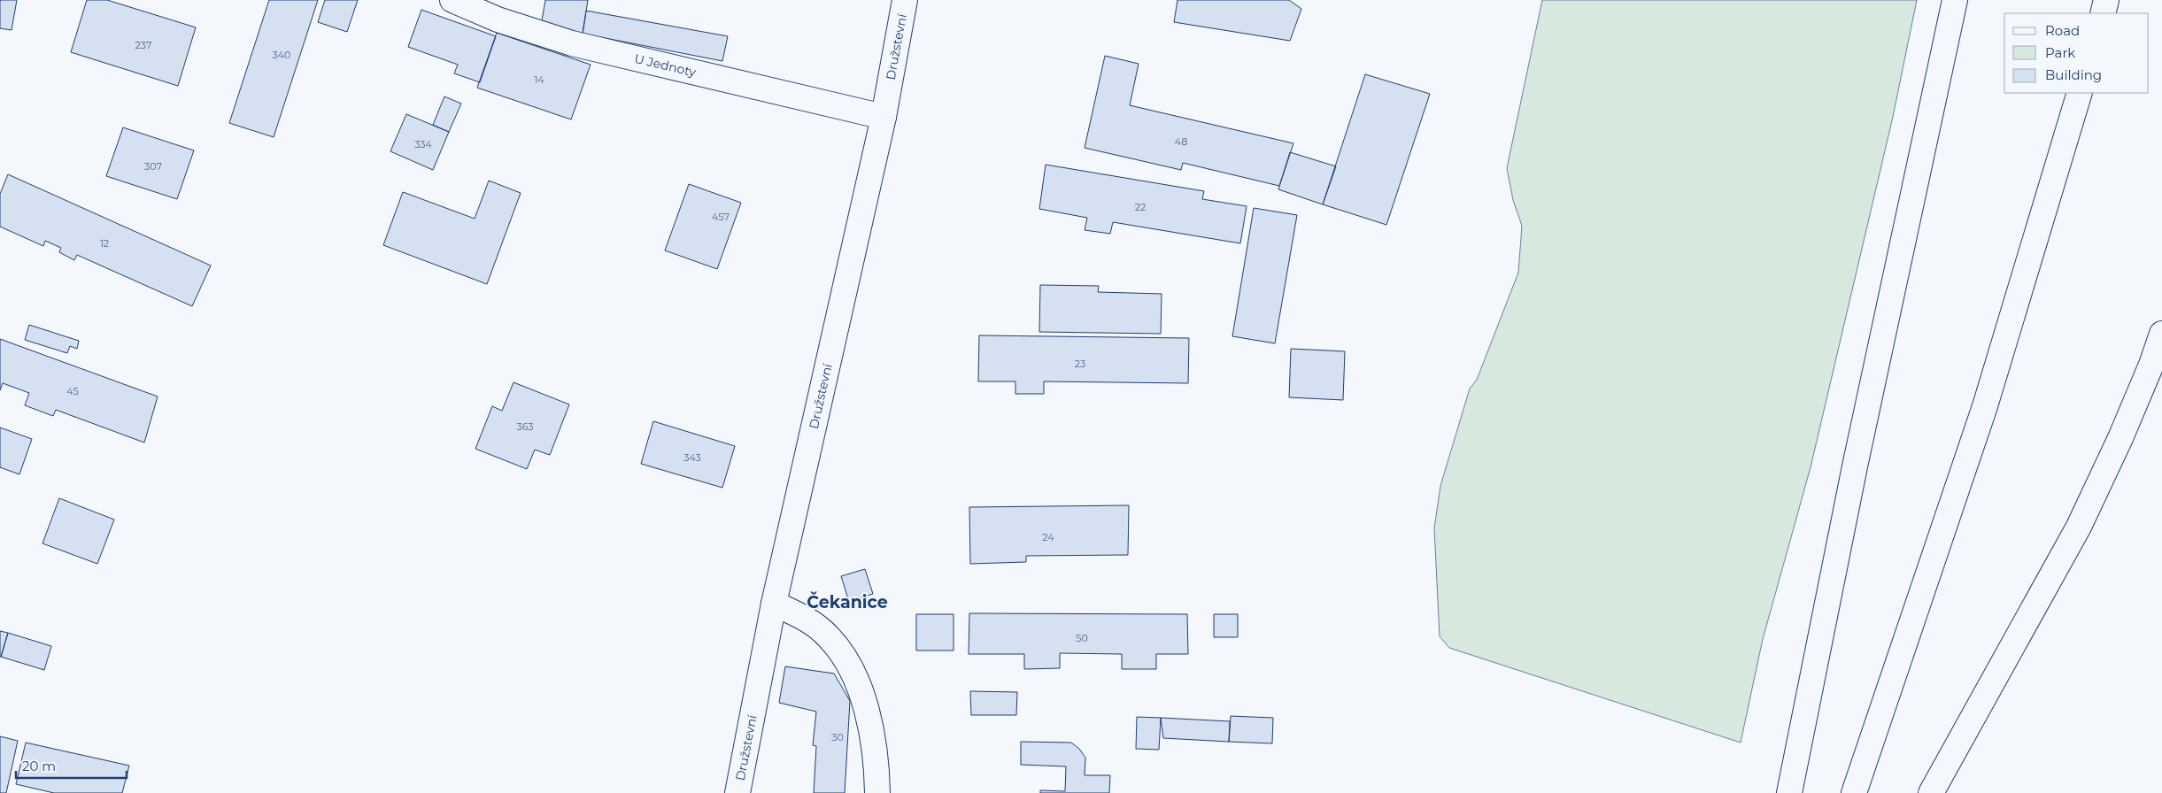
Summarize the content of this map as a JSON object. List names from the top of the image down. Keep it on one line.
{"streets":{"main road":["Družstevní","U Jednoty"]},"crossings":[["Družstevní","U Jednoty"]],"districts":["Čekanice"],"house_numbers":["237","340","14","48","334","307","22","457","12","23","45","363","343","24","50","30"],"legend":["Road","Park","Building"],"scale_bar":"20 m"}
